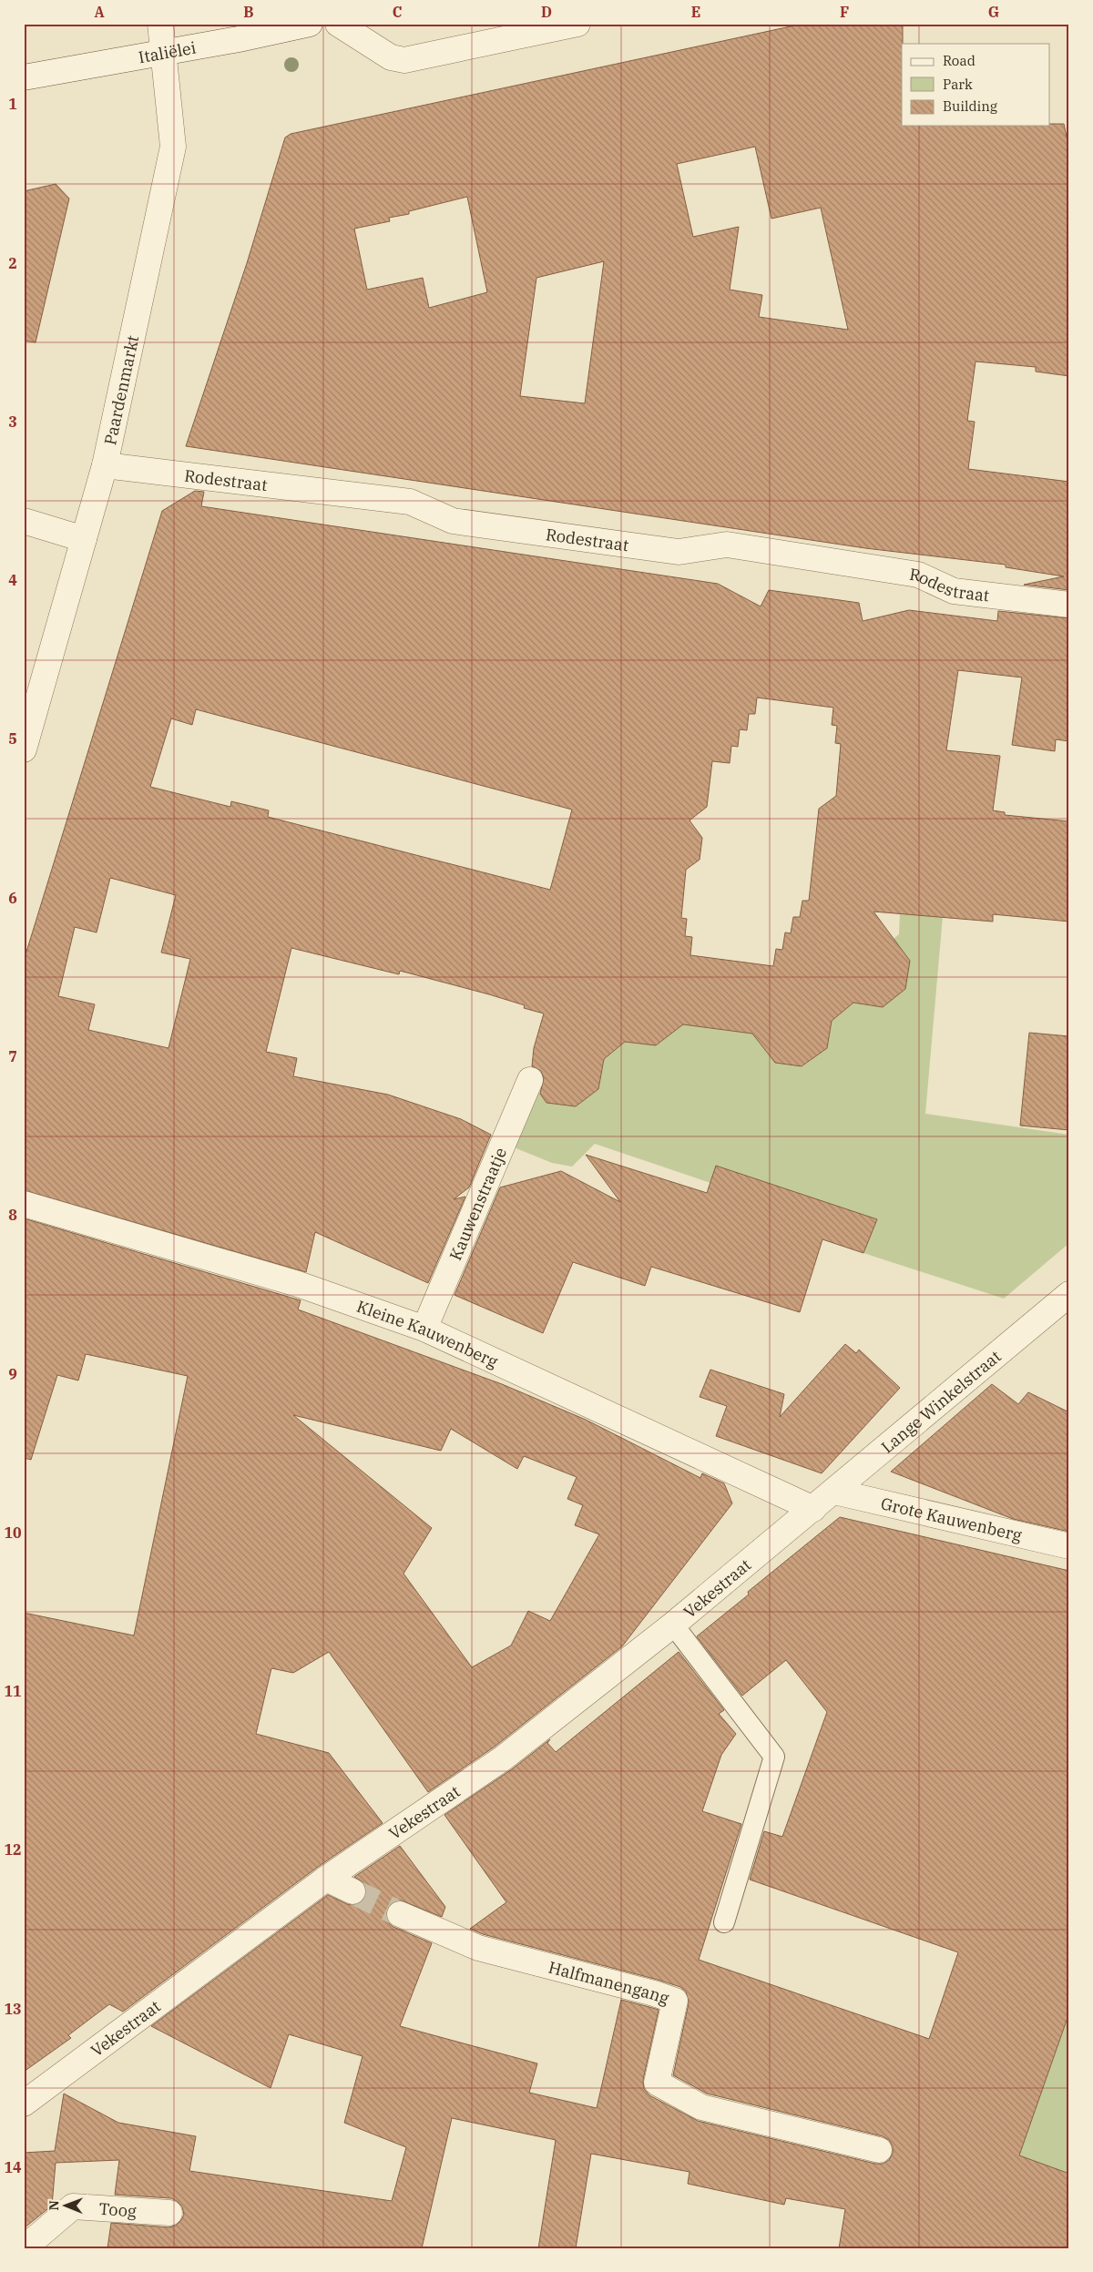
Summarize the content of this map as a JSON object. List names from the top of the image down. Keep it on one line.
{"streets":{"street":["Italiëlei","Paardenmarkt","Rodestraat","Kauwenstraatje","Kleine Kauwenberg","Lange Winkelstraat","Grote Kauwenberg","Vekestraat","Halfmanengang","Toog"]},"crossings":[["Italiëlei","Paardenmarkt"],["Paardenmarkt","Rodestraat"],["Kauwenstraatje","Kleine Kauwenberg"],["Kleine Kauwenberg","Lange Winkelstraat"],["Kleine Kauwenberg","Vekestraat"],["Lange Winkelstraat","Grote Kauwenberg"],["Lange Winkelstraat","Vekestraat"]],"legend":["Road","Park","Building"],"north":"left","grid":{"columns":["A","B","C","D","E","F","G"],"rows":["1","2","3","4","5","6","7","8","9","10","11","12","13","14"]}}
